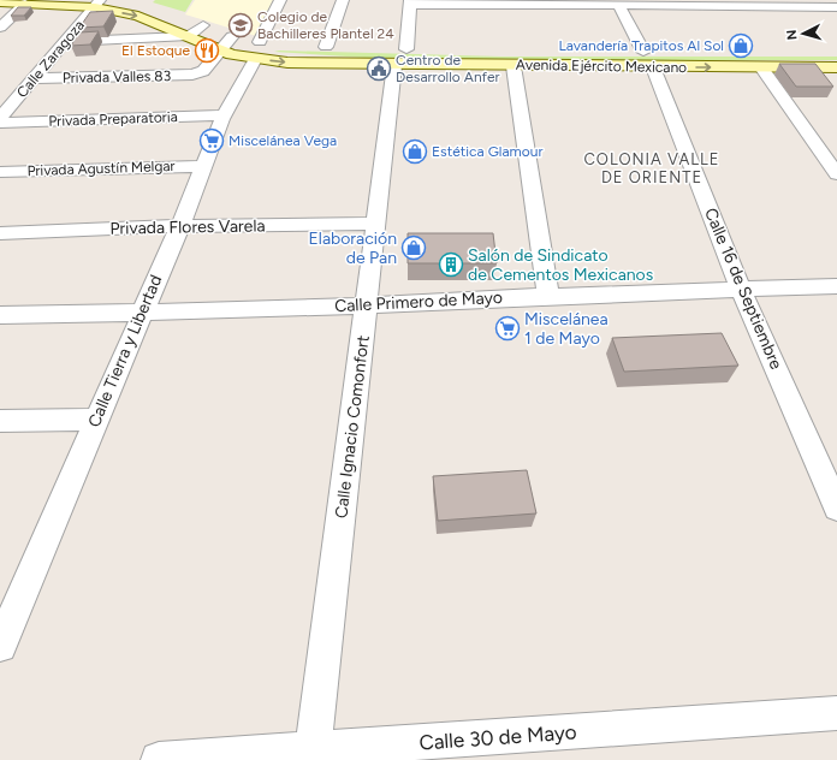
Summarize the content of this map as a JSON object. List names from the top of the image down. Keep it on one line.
{"streets":{"main road":["Avenida Ejército Mexicano"],"street":["Calle Zaragoza","Privada Valles 83","Privada Preparatoria","Privada Agustín Melgar","Privada Flores Varela","Calle 16 de Septiembre","Calle Primero de Mayo","Calle Tierra y Libertad","Calle Ignacio Comonfort","Calle 30 de Mayo"]},"crossings":[["Calle Zaragoza","Avenida Ejército Mexicano"],["Calle Zaragoza","Privada Valles 83"],["Avenida Ejército Mexicano","Privada Valles 83"],["Avenida Ejército Mexicano","Calle 16 de Septiembre"],["Avenida Ejército Mexicano","Calle Tierra y Libertad"],["Avenida Ejército Mexicano","Calle Ignacio Comonfort"],["Privada Preparatoria","Calle Tierra y Libertad"],["Privada Agustín Melgar","Calle Tierra y Libertad"],["Privada Flores Varela","Calle Tierra y Libertad"],["Privada Flores Varela","Calle Ignacio Comonfort"],["Calle 16 de Septiembre","Calle Primero de Mayo"],["Calle Primero de Mayo","Calle Tierra y Libertad"],["Calle Primero de Mayo","Calle Ignacio Comonfort"],["Calle Ignacio Comonfort","Calle 30 de Mayo"]],"districts":["COLONIA VALLE DE ORIENTE"],"places":{"school or university":["Colegio de Bachilleres Plantel 24"],"shop":["Lavandería Trapitos Al Sol","Estética Glamour","Elaboración de Pan"],"restaurant":["El Estoque"],"public building":["Centro de Desarrollo Anfer"],"supermarket":["Miscelánea Vega","Miscelánea 1 de Mayo"],"building":["Salón de Sindicato de Cementos Mexicanos"]},"north":"left"}
